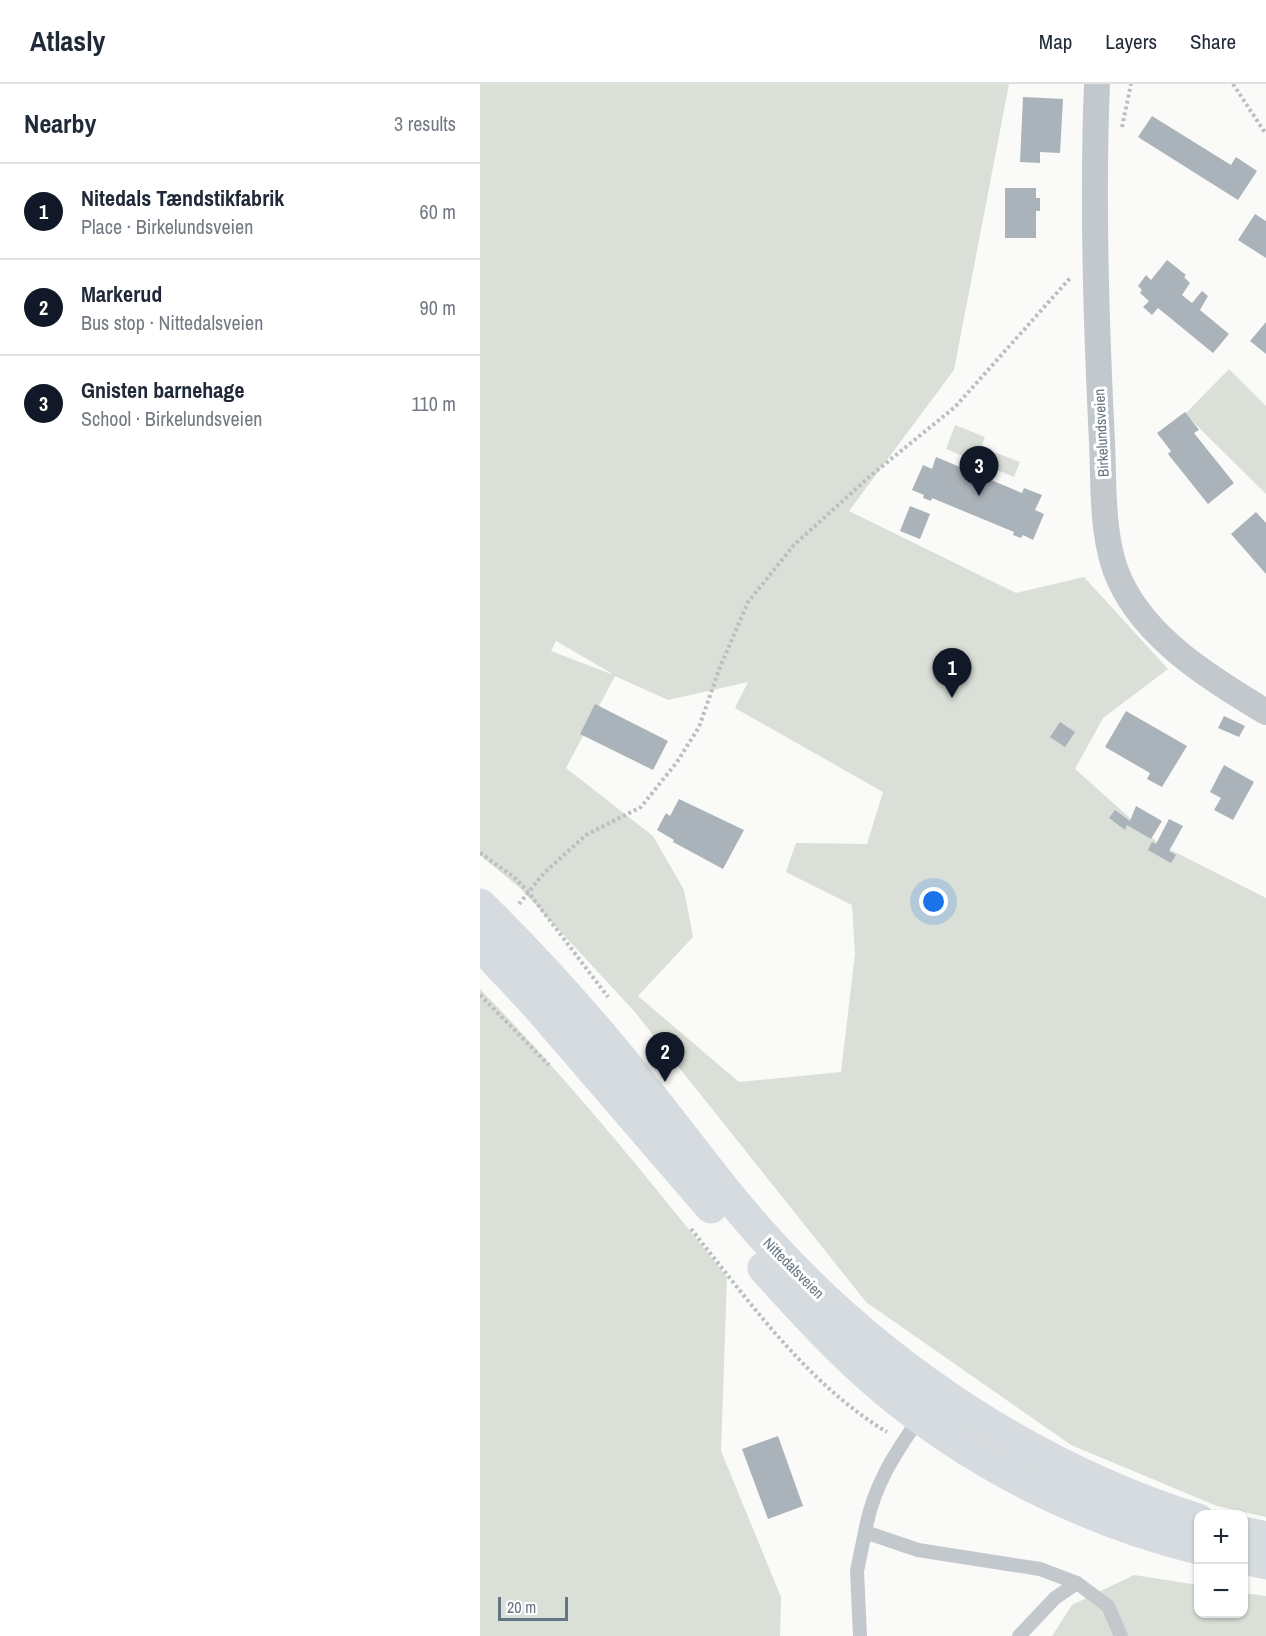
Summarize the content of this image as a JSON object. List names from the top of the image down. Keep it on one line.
{"streets":{"main road":["Nittedalsveien"],"street":["Birkelundsveien"]},"scale_bar":"20 m","page":{"header":"Atlasly","nav":["Map","Layers","Share"],"heading":["Nearby","3 results"],"list":[{"mark":"1","name":"Nitedals Tændstikfabrik","note":"Place · Birkelundsveien","value":"60 m"},{"mark":"2","name":"Markerud","note":"Bus stop · Nittedalsveien","value":"90 m"},{"mark":"3","name":"Gnisten barnehage","note":"School · Birkelundsveien","value":"110 m"}],"pins":["3","1","2"],"map_buttons":["+","−"],"scale":"20 m"}}
